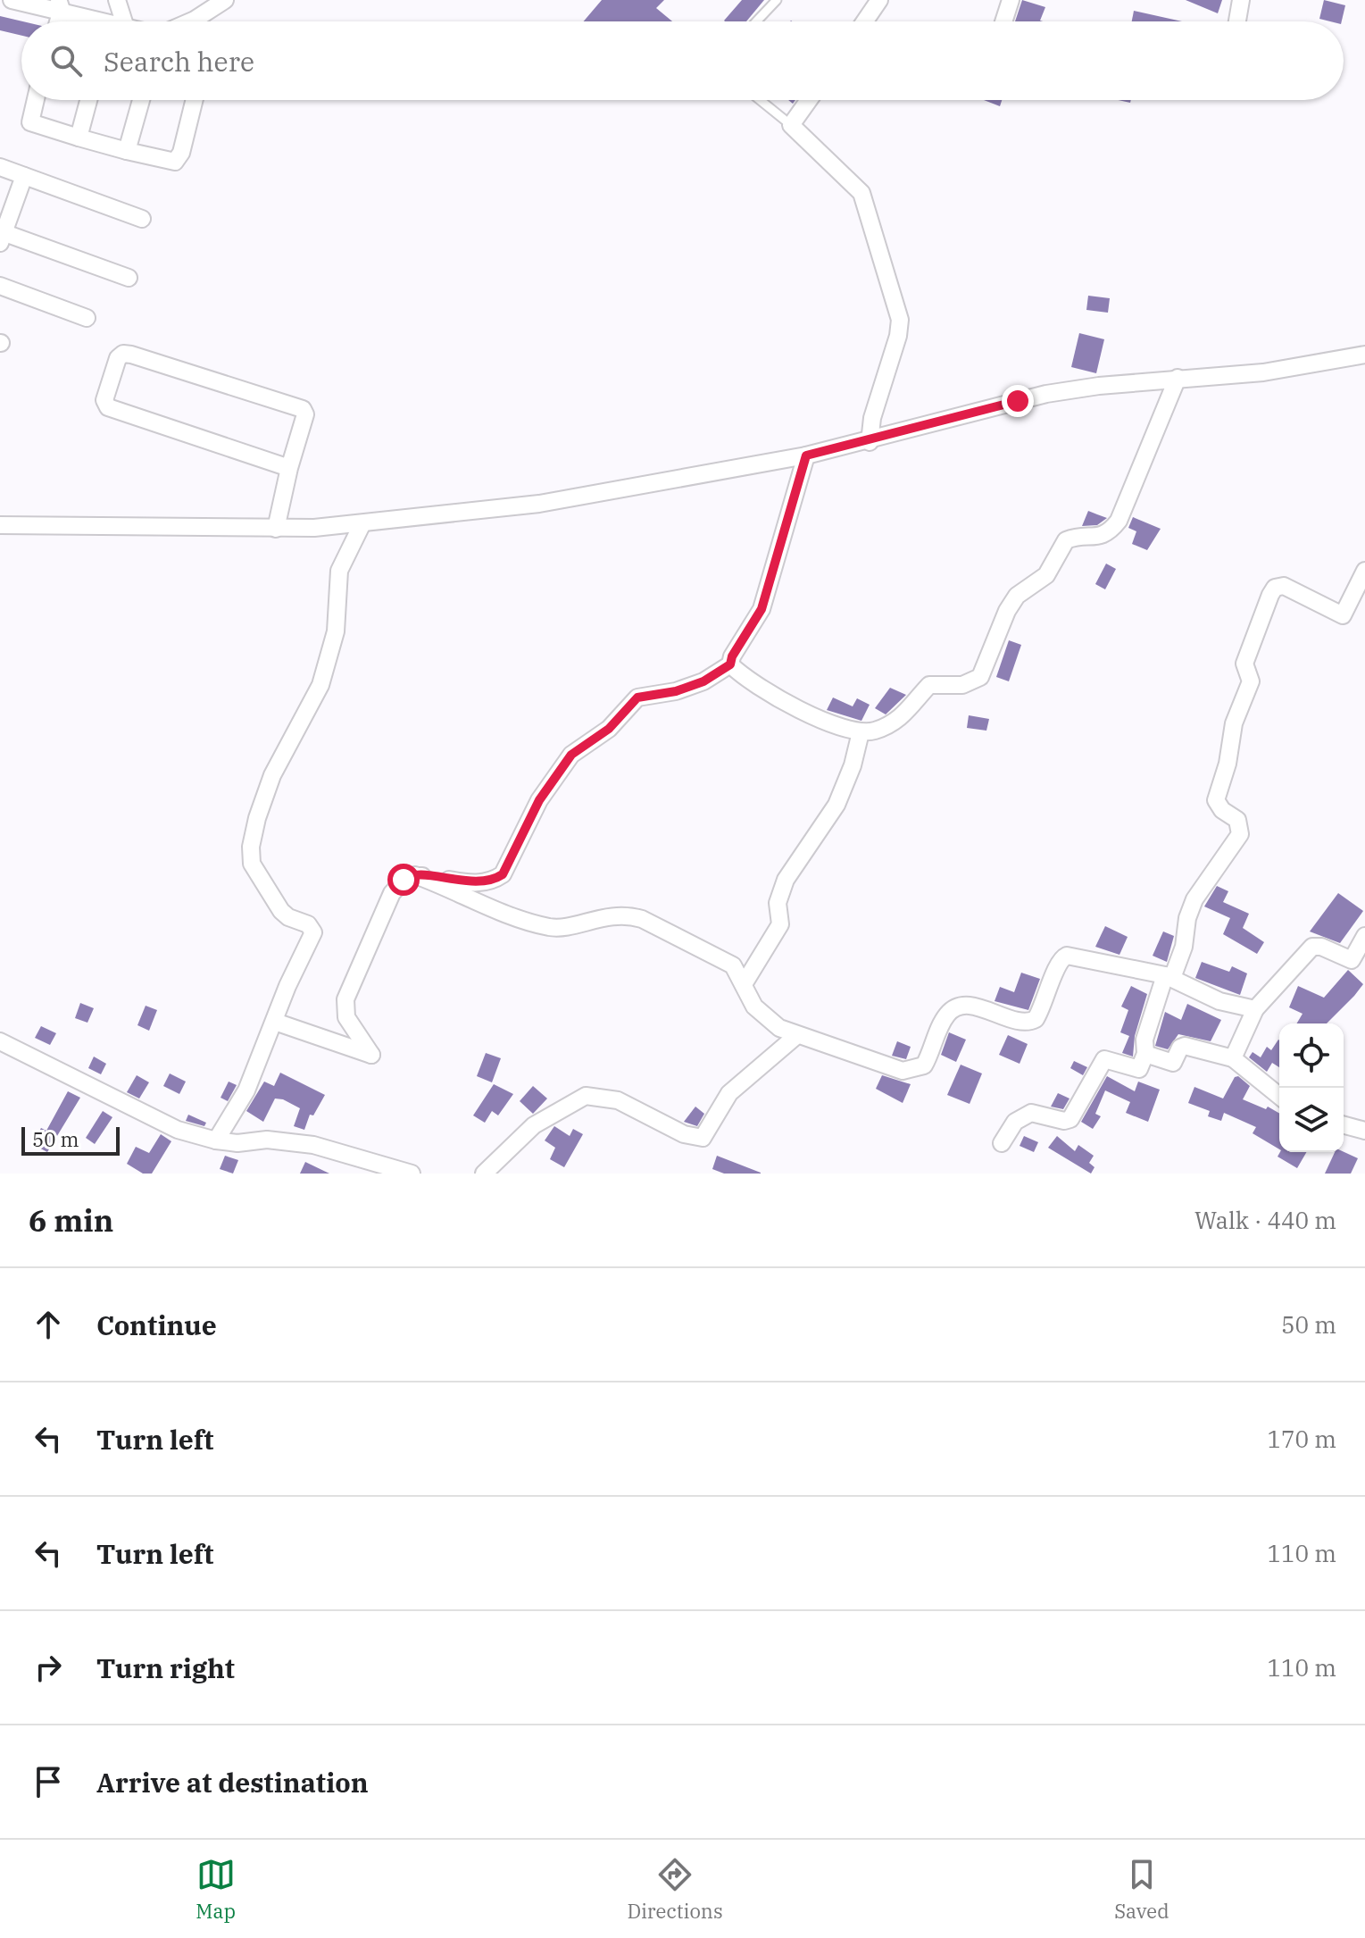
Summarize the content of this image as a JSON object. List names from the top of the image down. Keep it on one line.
{"scale_bar":"50 m","page":{"search":"Search here","scale":"50 m","heading":["6 min","Walk · 440 m"],"list":[["Continue","50 m"],["Turn left","170 m"],["Turn left","110 m"],["Turn right","110 m"],"Arrive at destination"],"nav":["Map","Directions","Saved"]}}
